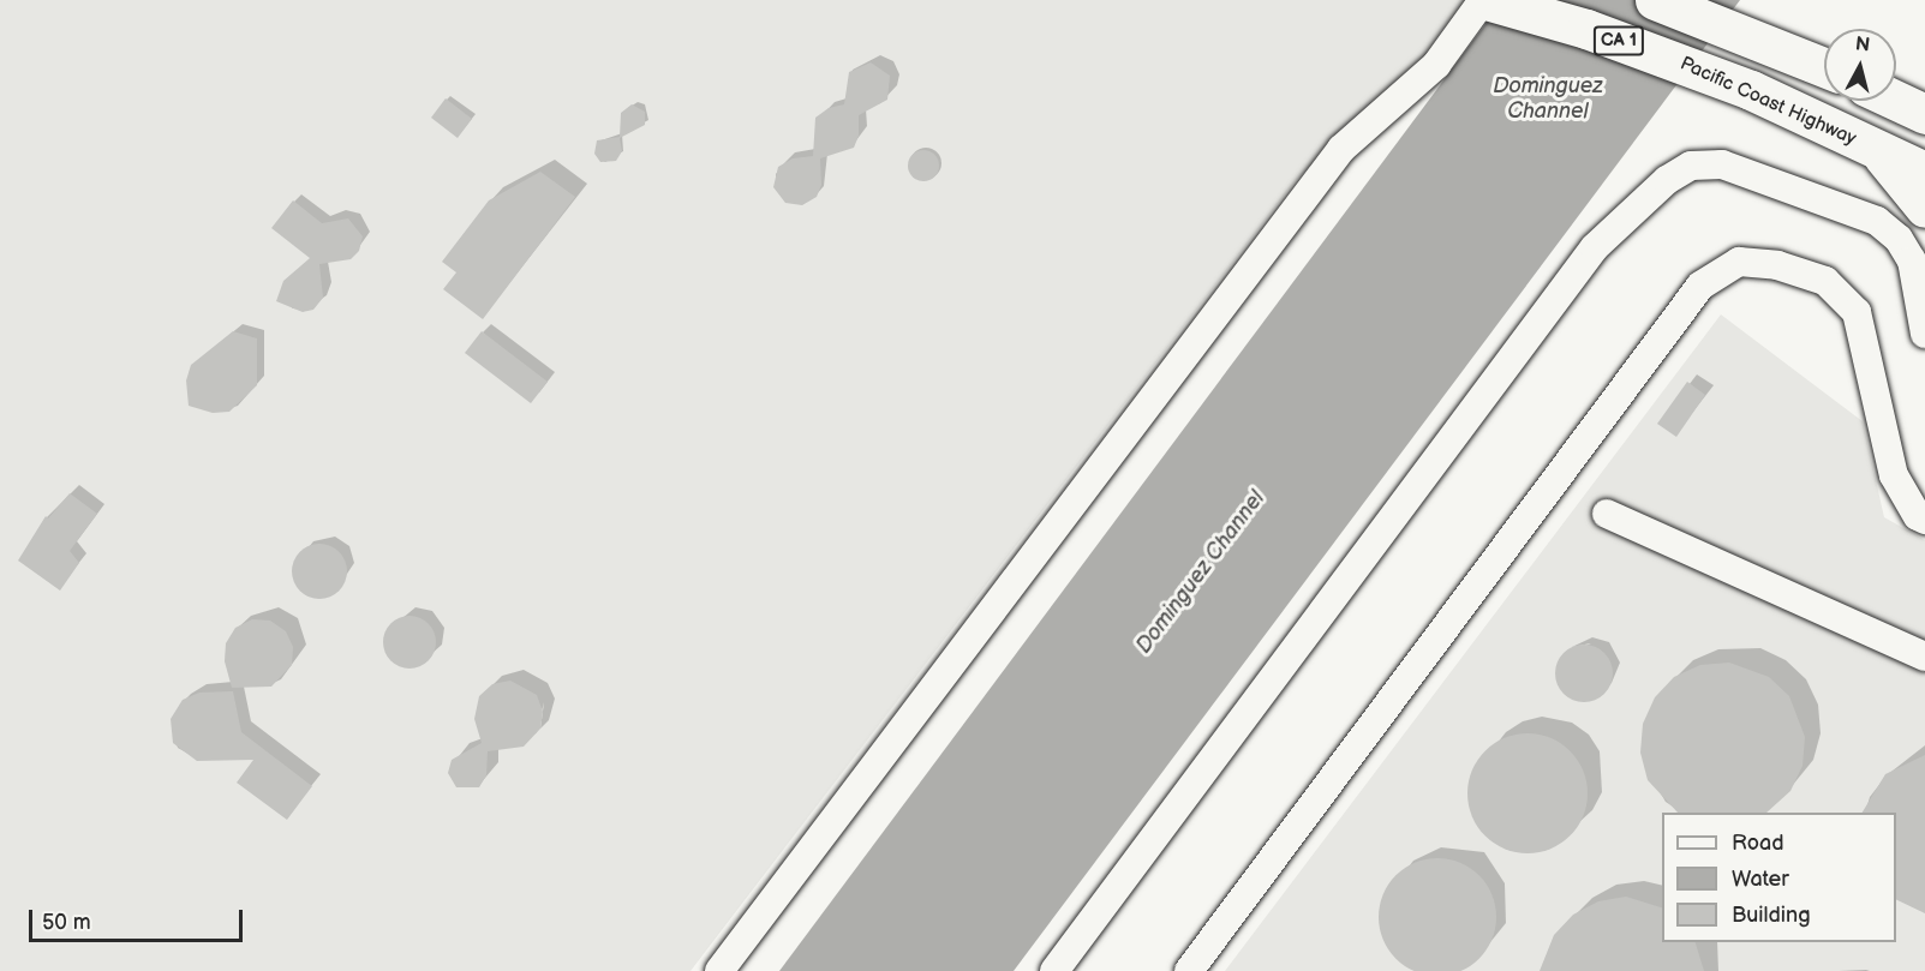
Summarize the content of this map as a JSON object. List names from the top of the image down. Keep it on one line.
{"streets":{"highway":["CA 1","Pacific Coast Highway"]},"water":["Dominguez Channel"],"legend":["Road","Water","Building"],"scale_bar":"50 m","north":"top"}
